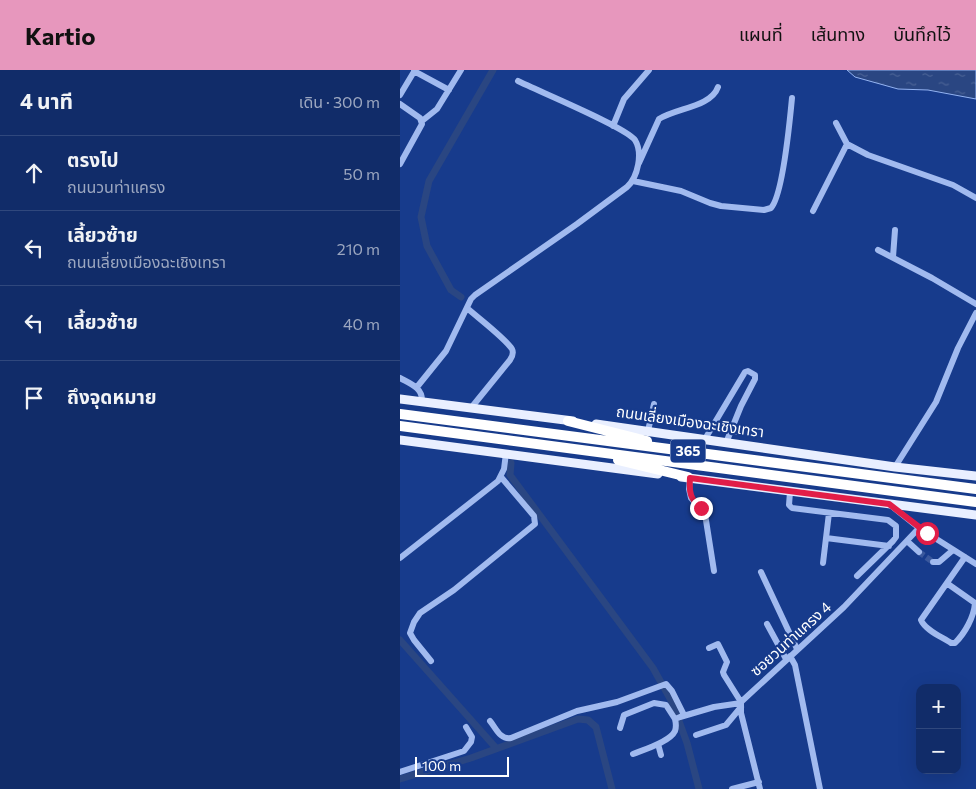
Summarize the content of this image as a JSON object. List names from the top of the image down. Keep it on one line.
{"streets":{"highway":["ถนนเลี่ยงเมืองฉะเชิงเทรา","365"],"street":["ซอยวนท่าแครง 4"]},"scale_bar":"100 m","page":{"header":"Kartio","nav":["แผนที่","เส้นทาง","บันทึกไว้"],"heading":["4 นาที","เดิน · 300 m"],"list":[["ตรงไป","ถนนวนท่าแครง","50 m"],["เลี้ยวซ้าย","ถนนเลี่ยงเมืองฉะเชิงเทรา","210 m"],["เลี้ยวซ้าย","40 m"],"ถึงจุดหมาย"],"map_buttons":["+","−"],"scale":"100 m"}}
